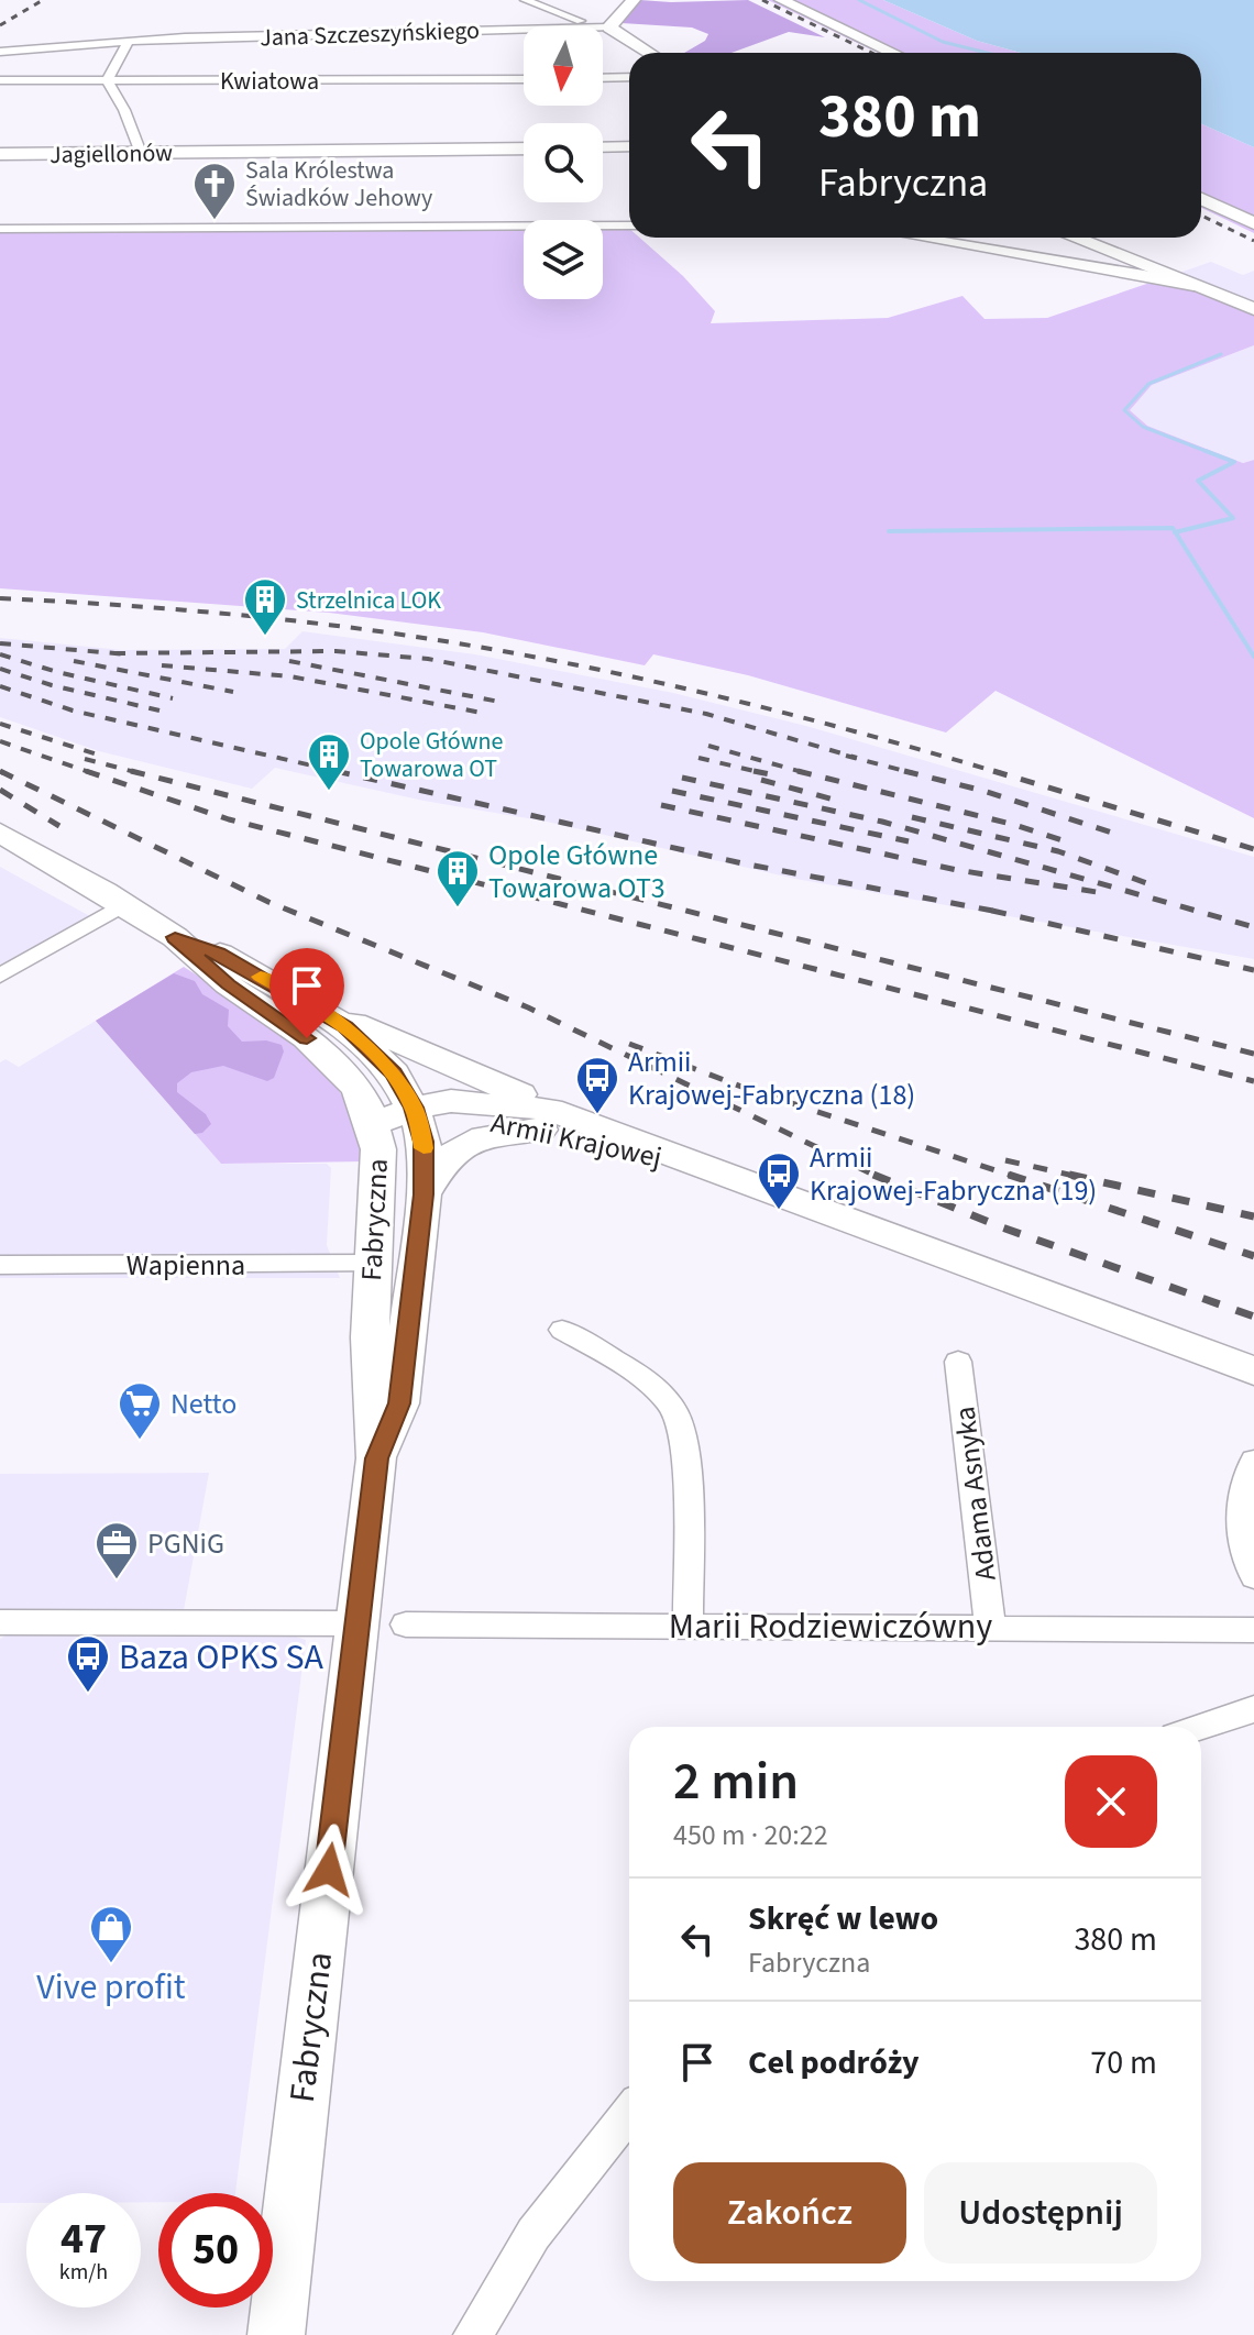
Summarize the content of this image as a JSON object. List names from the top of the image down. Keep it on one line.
{"streets":{"street":["Jana Szczeszyńskiego","Kwiatowa","Jagiellonów","Armii Krajowej","Fabryczna","Wapienna","Adama Asnyka","Marii Rodziewiczówny"]},"crossings":[["Armii Krajowej","Fabryczna"],["Fabryczna","Wapienna"],["Adama Asnyka","Marii Rodziewiczówny"]],"places":{"church":["Sala Królestwa Świadków Jehowy"],"building":["Strzelnica LOK","Opole Główne Towarowa OT","Opole Główne Towarowa OT3"],"bus stop":["Armii Krajowej-Fabryczna (18)","Armii Krajowej-Fabryczna (19)","Baza OPKS SA"],"supermarket":["Netto"],"office":["PGNiG"],"shop":["Vive profit"]},"north":"bottom","page":{"turn":["380 m","Fabryczna"],"heading":["2 min","450 m · 20:22"],"list":[{"name":"Skręć w lewo","note":"Fabryczna","value":"380 m"},{"name":"Cel podróży","value":"70 m"}],"buttons":["Zakończ","Udostępnij"],"speed":"47 km/h","limit":"50"}}
